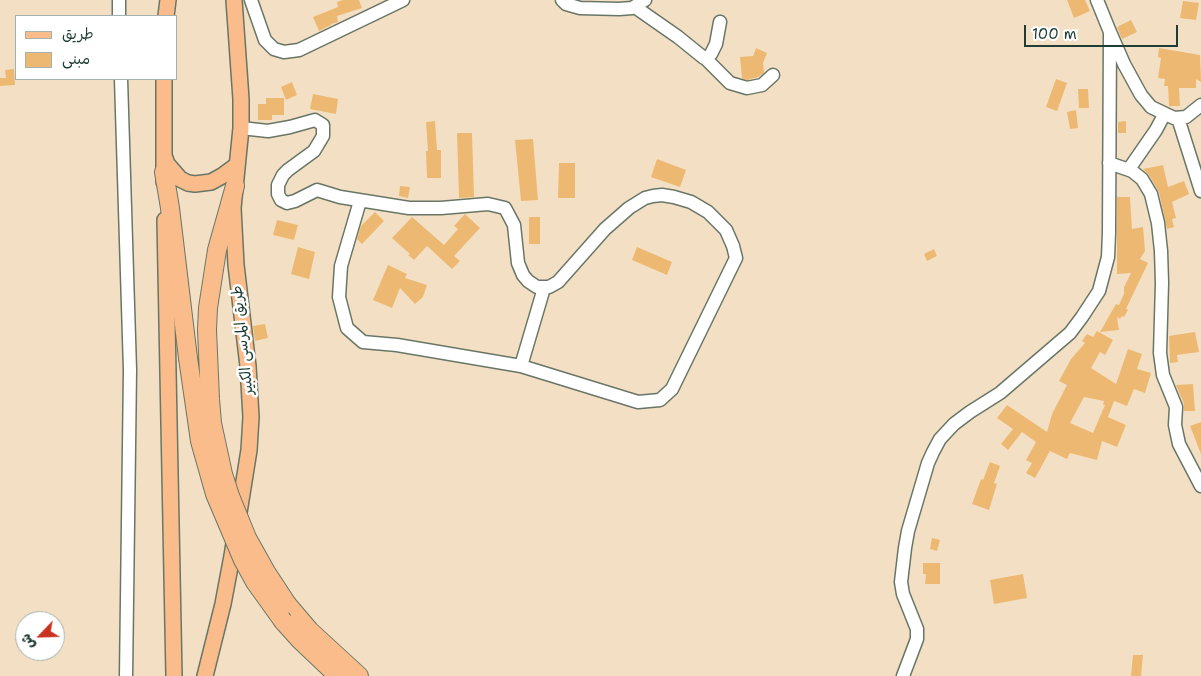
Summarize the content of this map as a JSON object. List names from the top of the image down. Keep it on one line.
{"streets":{"main road":["طريق المرسى الكبير"]},"legend":["طريق","مبنى"],"scale_bar":"100 m","north":"bottom left"}
